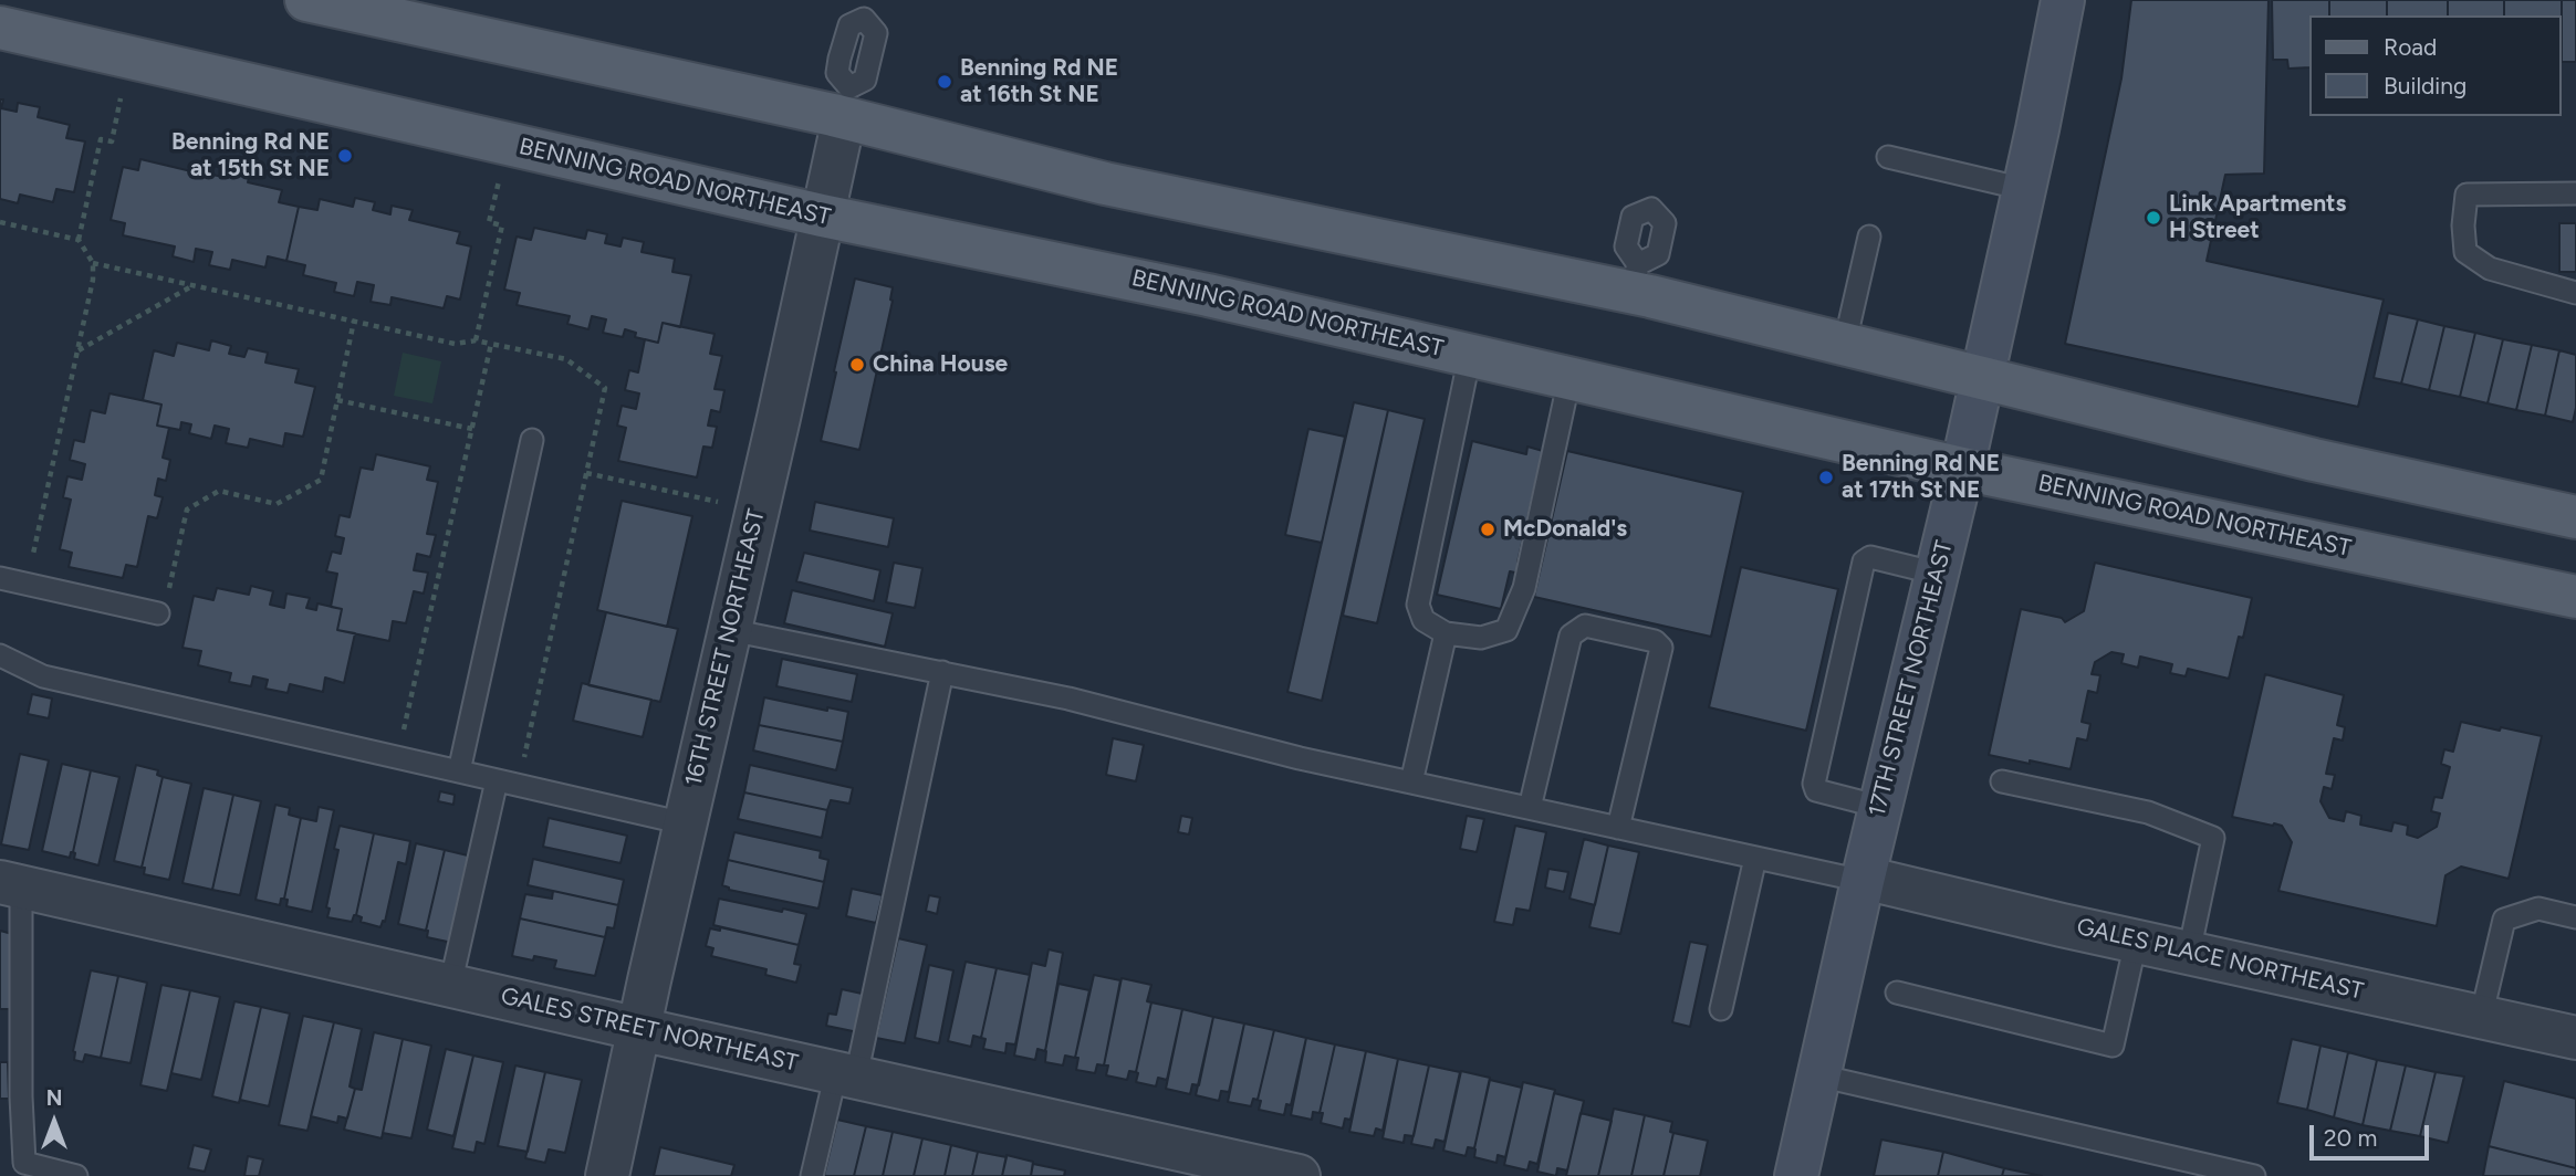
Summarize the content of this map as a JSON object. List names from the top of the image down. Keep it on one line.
{"streets":{"main road":["BENNING ROAD NORTHEAST","17TH STREET NORTHEAST"],"street":["16TH STREET NORTHEAST","GALES PLACE NORTHEAST","GALES STREET NORTHEAST"]},"crossings":[["BENNING ROAD NORTHEAST","16TH STREET NORTHEAST"],["BENNING ROAD NORTHEAST","17TH STREET NORTHEAST"],["16TH STREET NORTHEAST","GALES STREET NORTHEAST"],["17TH STREET NORTHEAST","GALES PLACE NORTHEAST"]],"places":["Benning Rd NE at 16th St NE","Benning Rd NE at 15th St NE","Link Apartments H Street","China House","Benning Rd NE at 17th St NE","McDonald's"],"legend":["Road","Building"],"scale_bar":"20 m","north":"top"}
